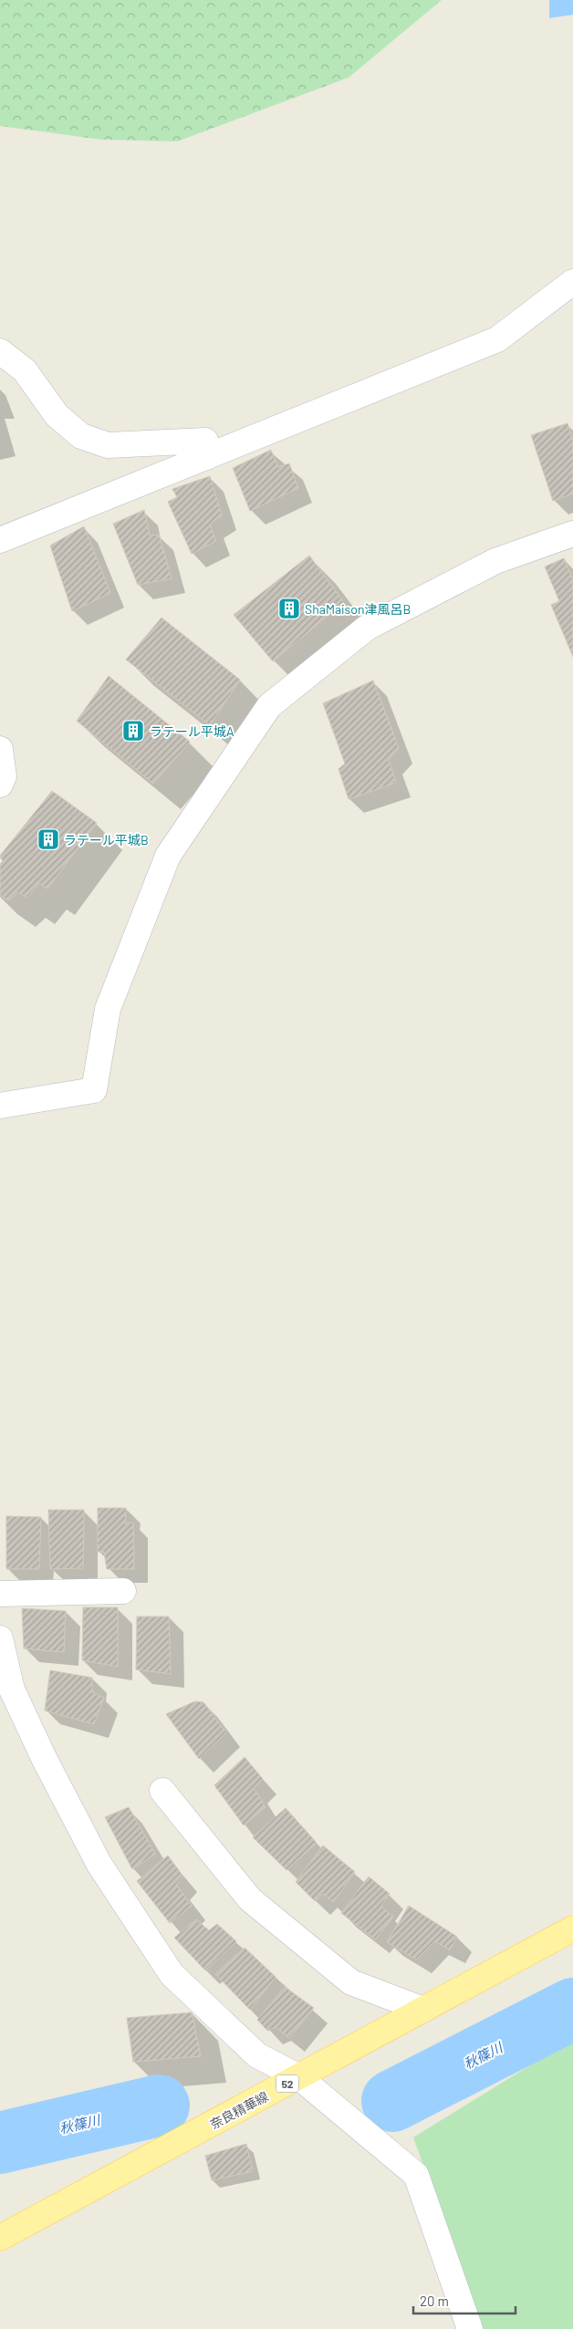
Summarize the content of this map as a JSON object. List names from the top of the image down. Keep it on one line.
{"streets":{"main road":["52","奈良精華線"]},"water":["秋篠川"],"places":{"building":["ShaMaison津風呂B","ラテール平城A","ラテール平城B"]},"scale_bar":"20 m"}
